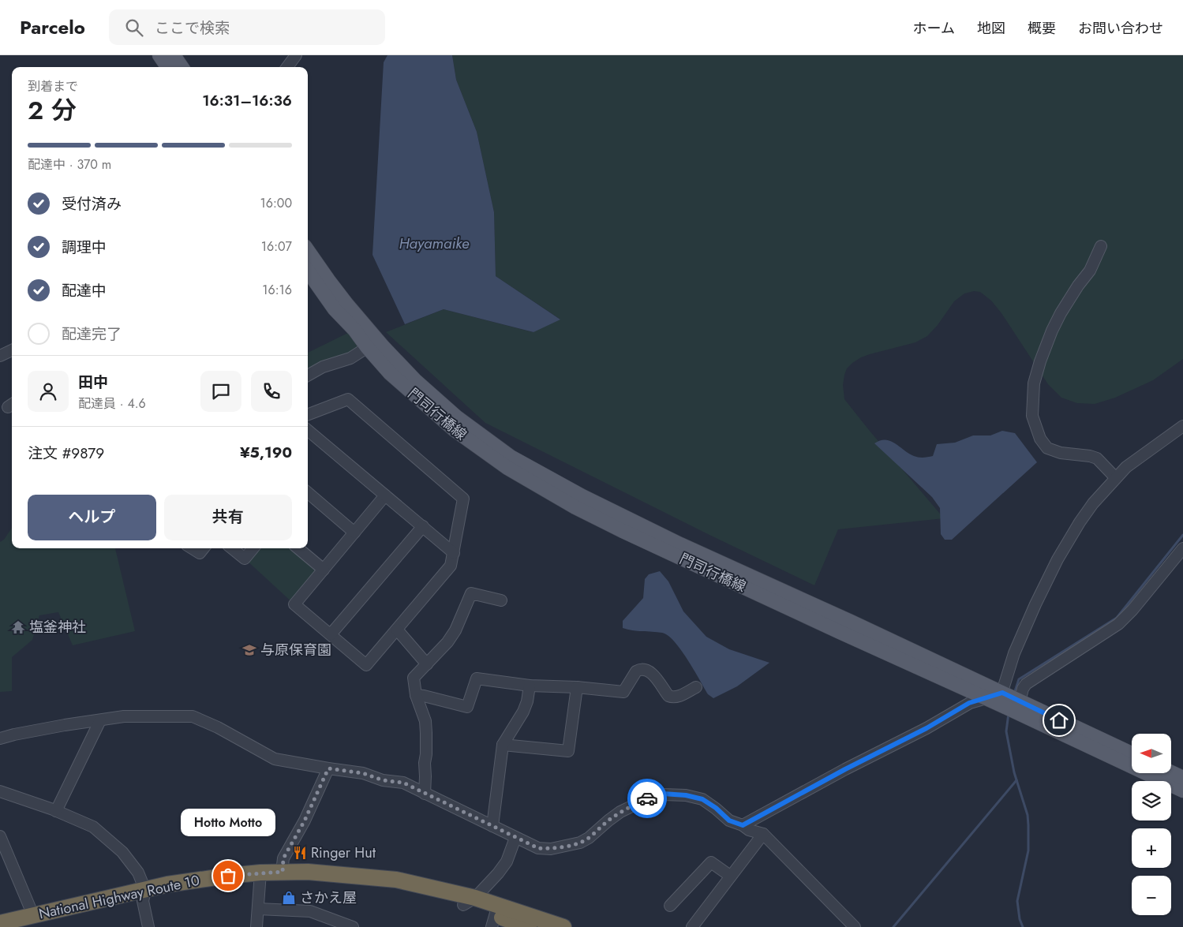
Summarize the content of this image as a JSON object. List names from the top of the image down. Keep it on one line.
{"streets":{"highway":["National Highway Route 10"],"main road":["門司行橋線"]},"water":["Hayamaike"],"places":{"temple":["塩釜神社"],"school or university":["与原保育園"],"restaurant":["Ringer Hut"],"other":["Hotto Motto"],"shop":["さかえ屋"]},"north":"left","page":{"header":"Parcelo","search":"ここで検索","nav":["ホーム","地図","概要","お問い合わせ"],"heading":["2 分","到着まで","16:31–16:36"],"panel":["田中","配達員 · 4.6","注文 #9879","¥5,190"],"bar":"配達中 · 370 m","list":[["受付済み","16:00"],["調理中","16:07"],["配達中","16:16"],"配達完了"],"buttons":["ヘルプ","共有"],"map_buttons":["+","−"],"bubble":"Hotto Motto"}}
